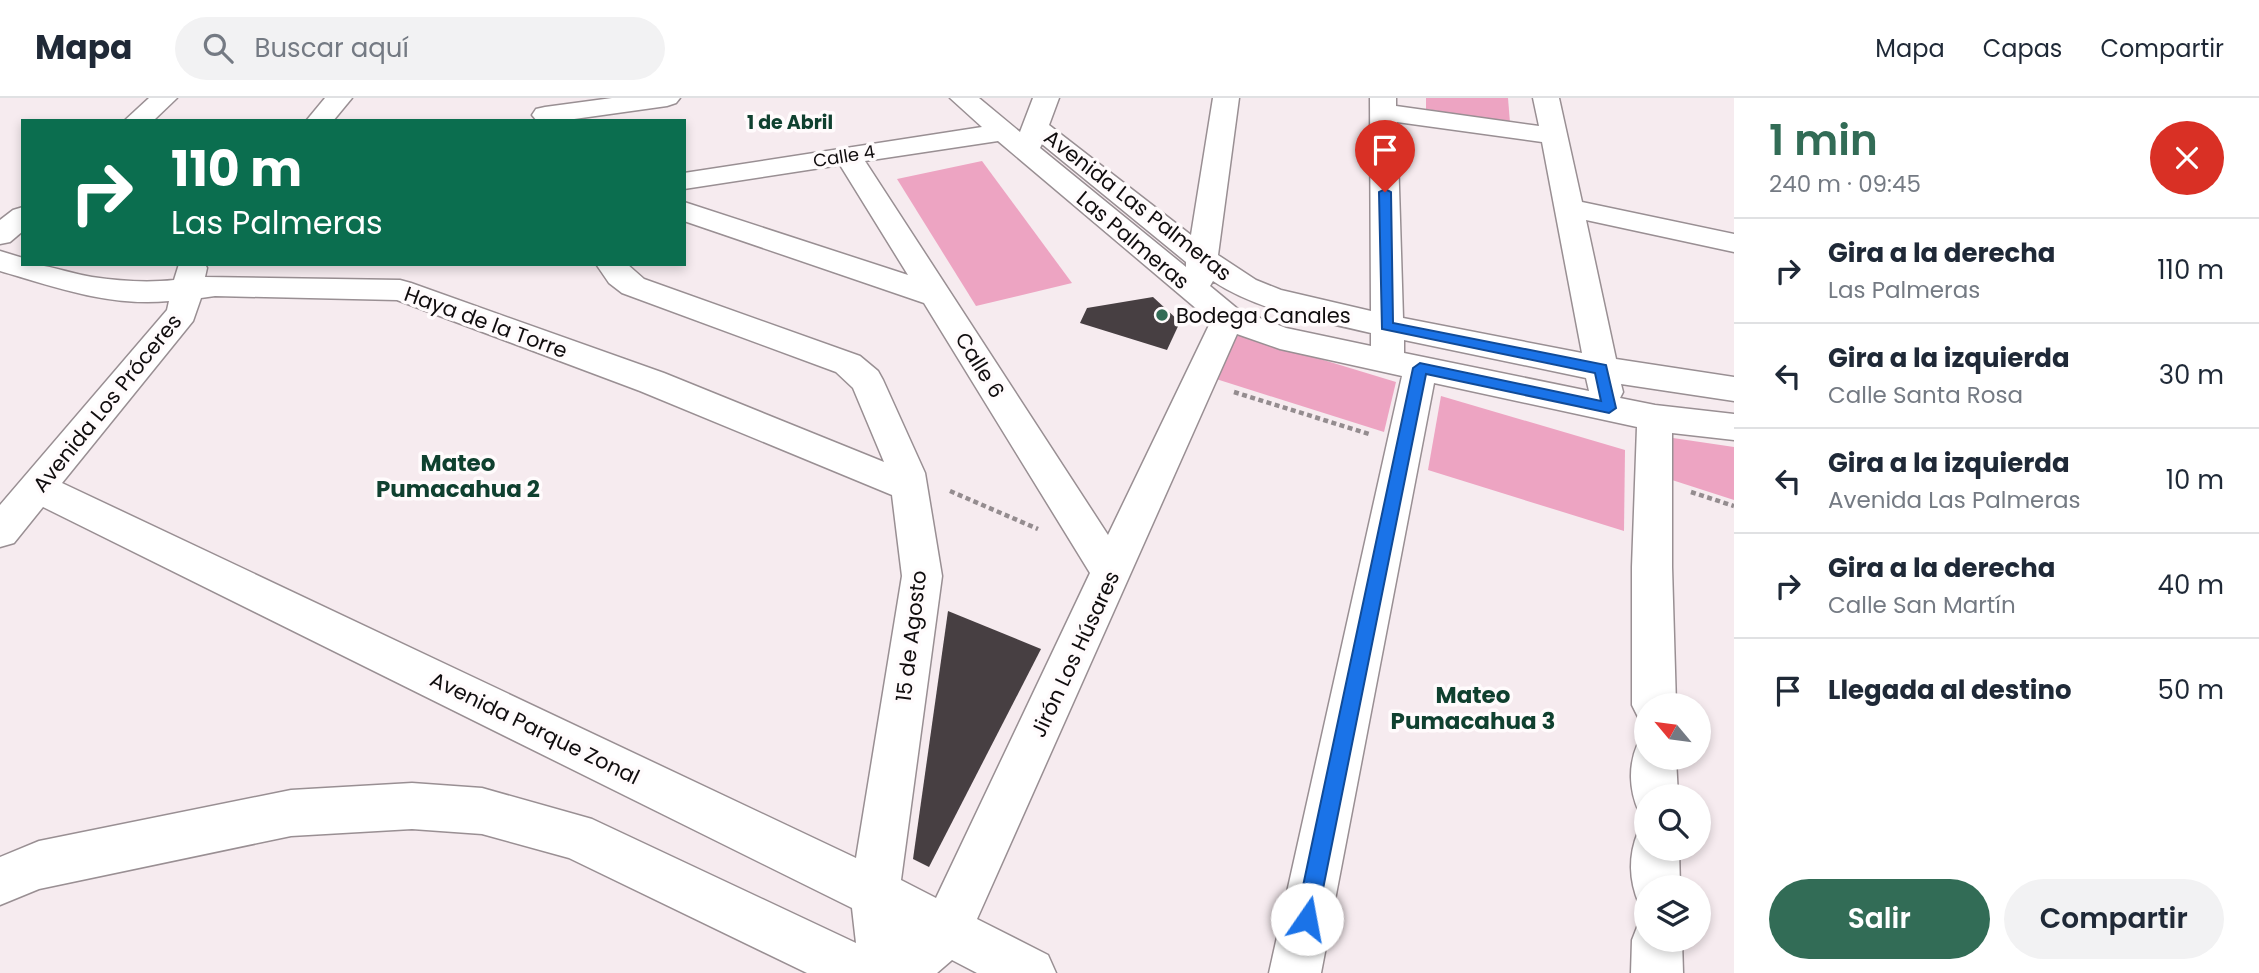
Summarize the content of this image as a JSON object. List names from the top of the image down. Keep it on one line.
{"streets":{"street":["Calle 4","Avenida Las Palmeras","Las Palmeras","Haya de la Torre","Calle 6","Avenida Los Próceres","15 de Agosto","Jirón Los Húsares","Avenida Parque Zonal"]},"crossings":[["Calle 4","Avenida Las Palmeras"],["Calle 4","Las Palmeras"],["Calle 4","Calle 6"],["Avenida Las Palmeras","Las Palmeras"],["Avenida Las Palmeras","Jirón Los Húsares"],["Las Palmeras","Jirón Los Húsares"],["Haya de la Torre","Avenida Los Próceres"],["Haya de la Torre","15 de Agosto"],["Calle 6","Jirón Los Húsares"],["Avenida Los Próceres","Avenida Parque Zonal"],["15 de Agosto","Avenida Parque Zonal"],["Jirón Los Húsares","Avenida Parque Zonal"]],"districts":["1 de Abril","Mateo Pumacahua 2","Mateo Pumacahua 3"],"places":["Bodega Canales"],"north":"top left","page":{"header":"Mapa","search":"Buscar aquí","nav":["Mapa","Capas","Compartir"],"heading":["1 min","240 m · 09:45"],"turn":["110 m","Las Palmeras"],"list":[{"name":"Gira a la derecha","note":"Las Palmeras","value":"110 m"},{"name":"Gira a la izquierda","note":"Calle Santa Rosa","value":"30 m"},{"name":"Gira a la izquierda","note":"Avenida Las Palmeras","value":"10 m"},{"name":"Gira a la derecha","note":"Calle San Martín","value":"40 m"},{"name":"Llegada al destino","value":"50 m"}],"buttons":["Salir","Compartir"]}}
